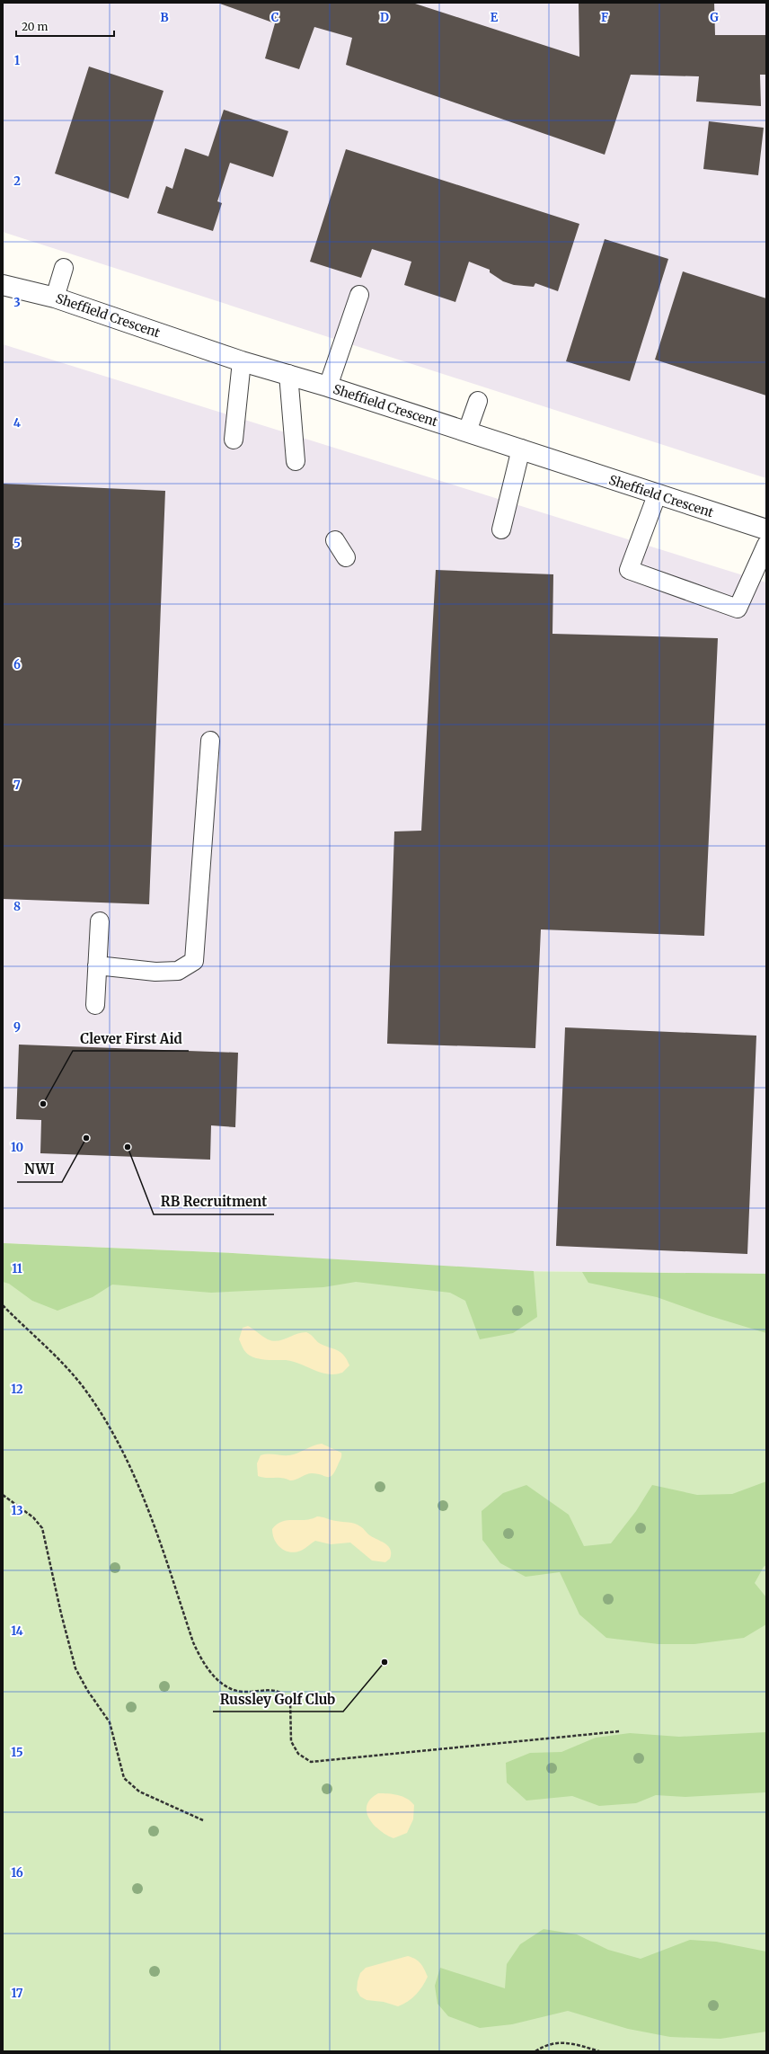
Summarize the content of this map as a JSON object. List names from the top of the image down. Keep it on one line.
{"streets":{"street":["Sheffield Crescent"]},"places":["Clever First Aid","NWI","RB Recruitment","Russley Golf Club"],"scale_bar":"20 m","grid":{"columns":["B","C","D","E","F","G"],"rows":["1","2","3","4","5","6","7","8","9","10","11","12","13","14","15","16","17"]}}
